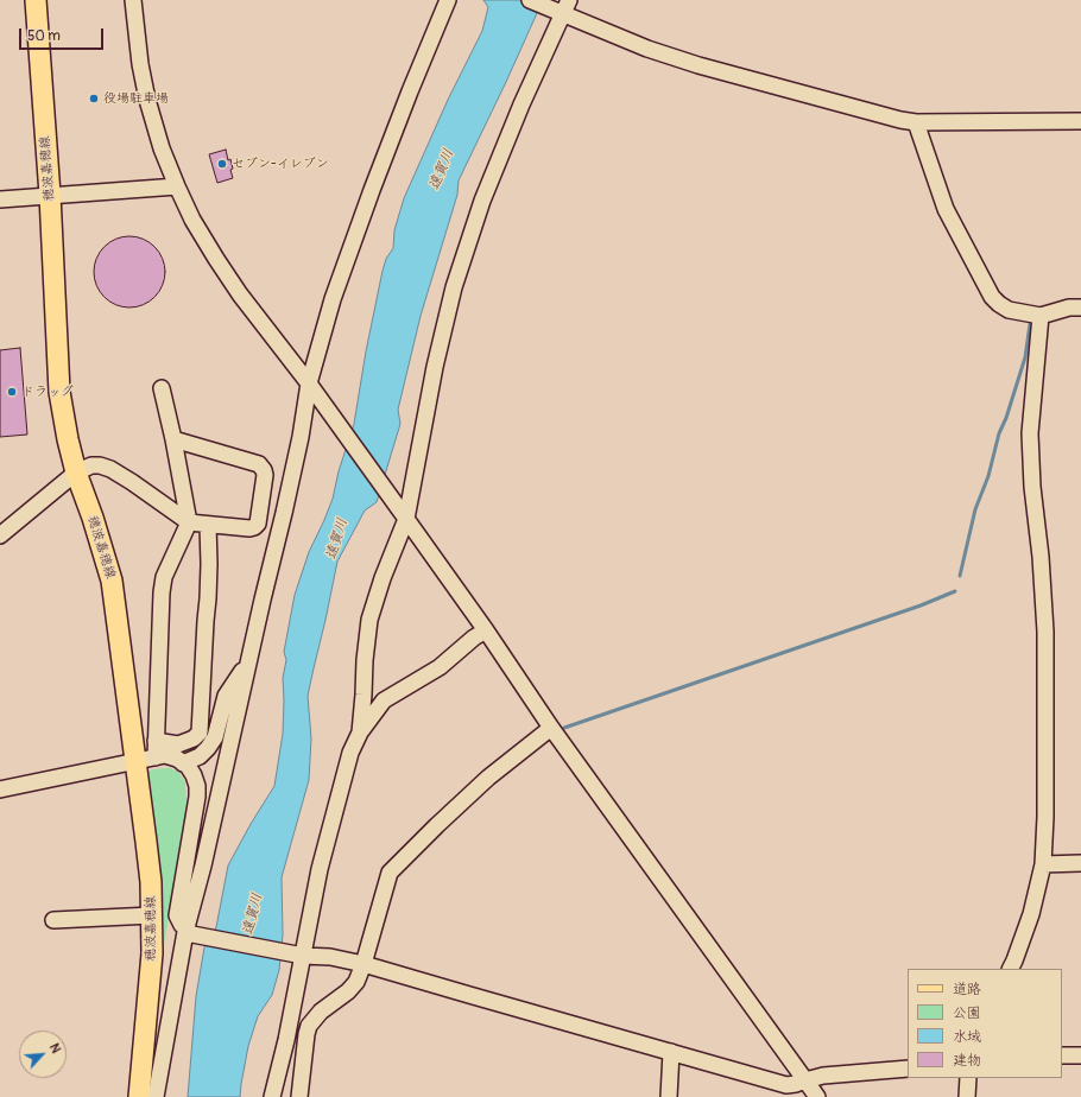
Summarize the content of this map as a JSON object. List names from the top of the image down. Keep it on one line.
{"streets":{"main road":["穂波嘉穂線"]},"water":["遠賀川"],"places":["役場駐車場","セブン-イレブン","ドラッグ"],"legend":["道路","公園","水域","建物"],"scale_bar":"50 m","north":"top right"}
